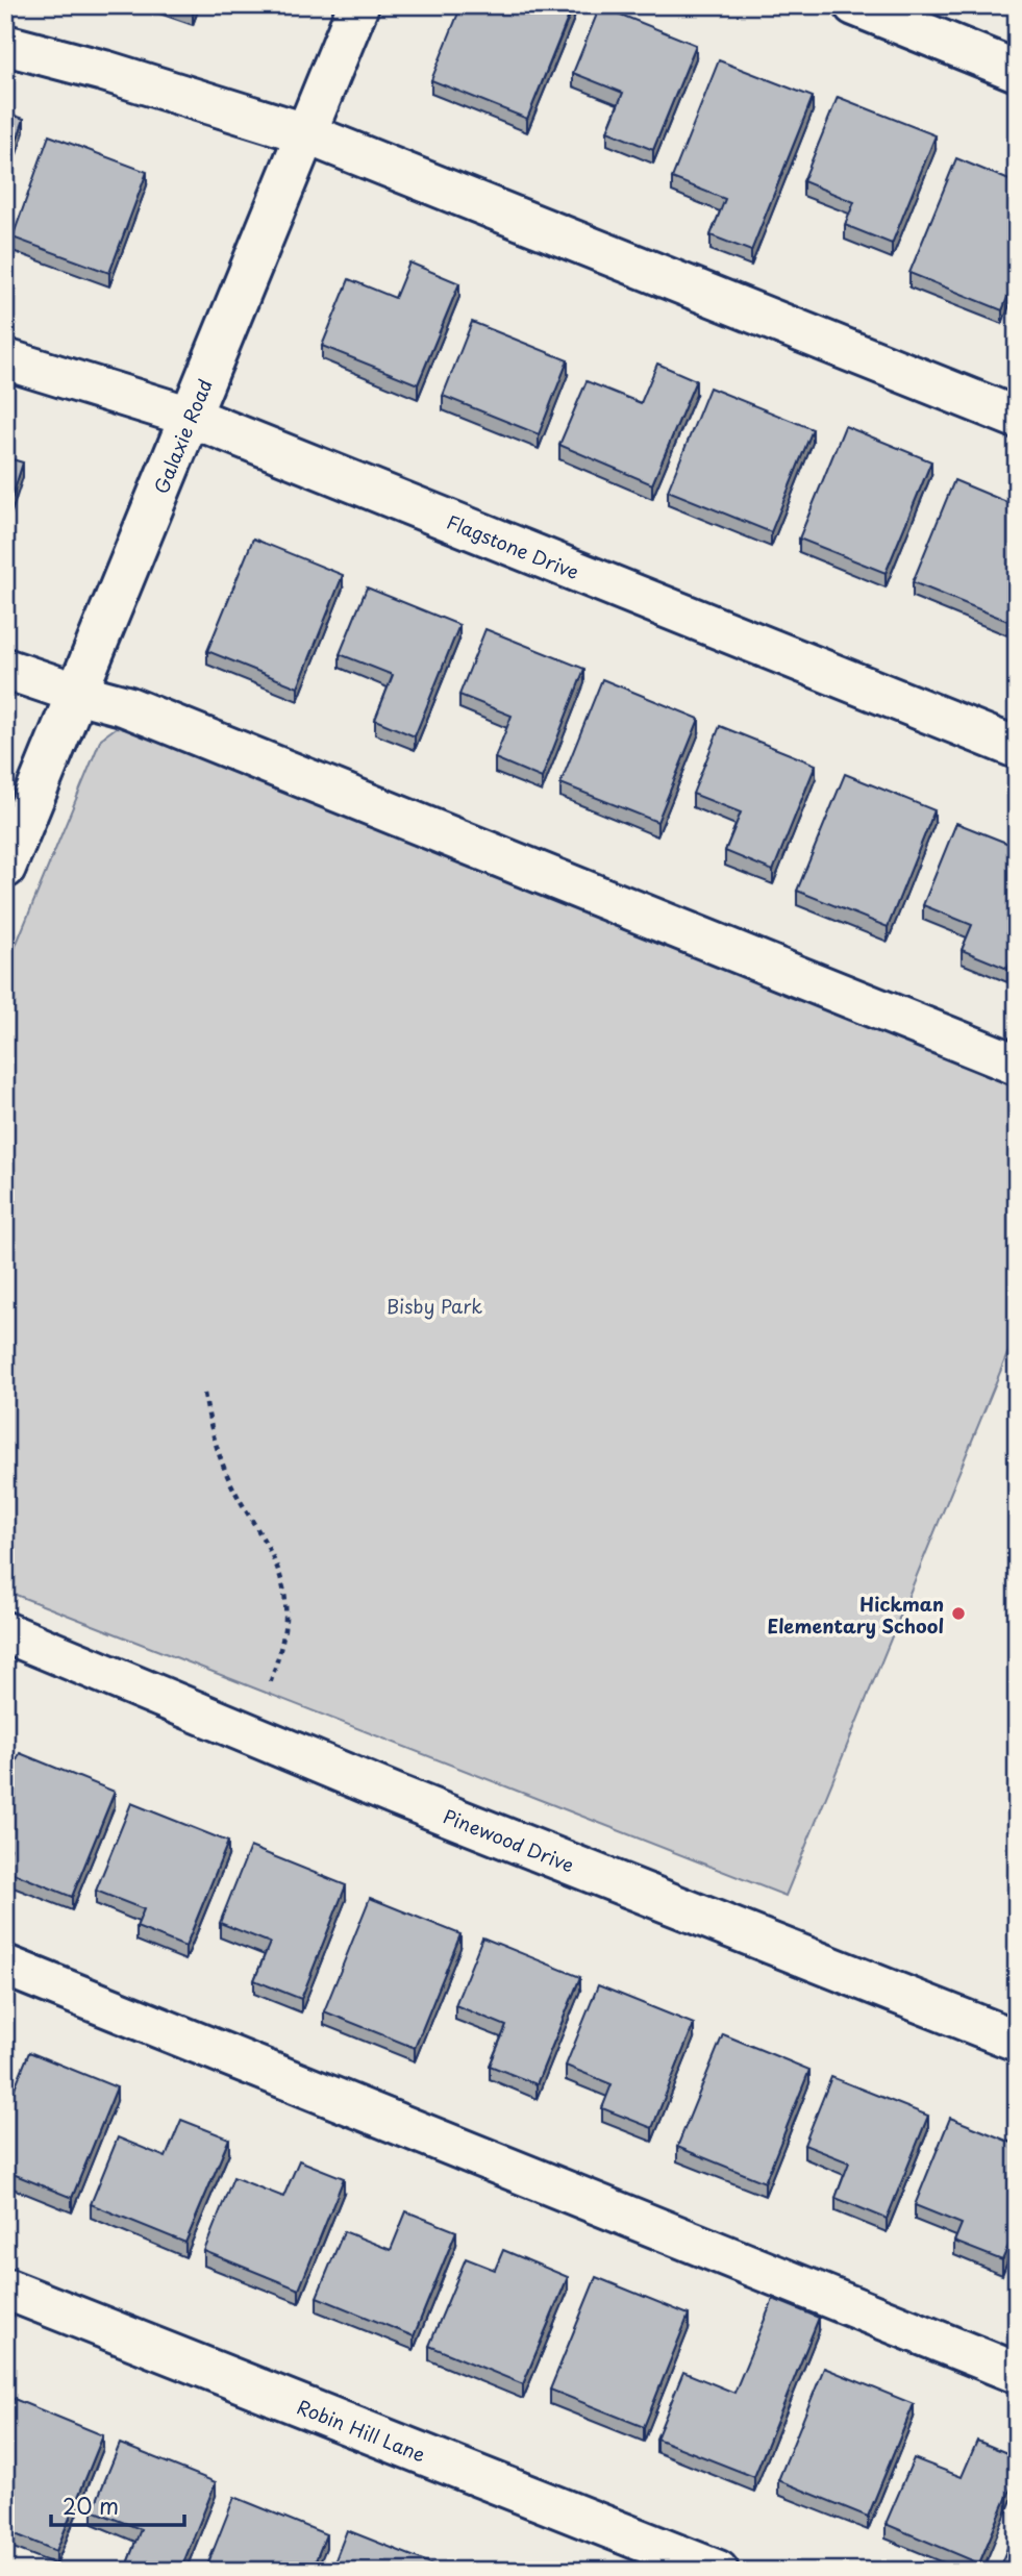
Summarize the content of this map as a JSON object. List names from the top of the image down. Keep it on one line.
{"streets":{"street":["Galaxie Road","Flagstone Drive","Pinewood Drive","Robin Hill Lane"]},"crossings":[["Galaxie Road","Flagstone Drive"]],"parks":["Bisby Park"],"places":["Hickman Elementary School"],"scale_bar":"20 m"}
